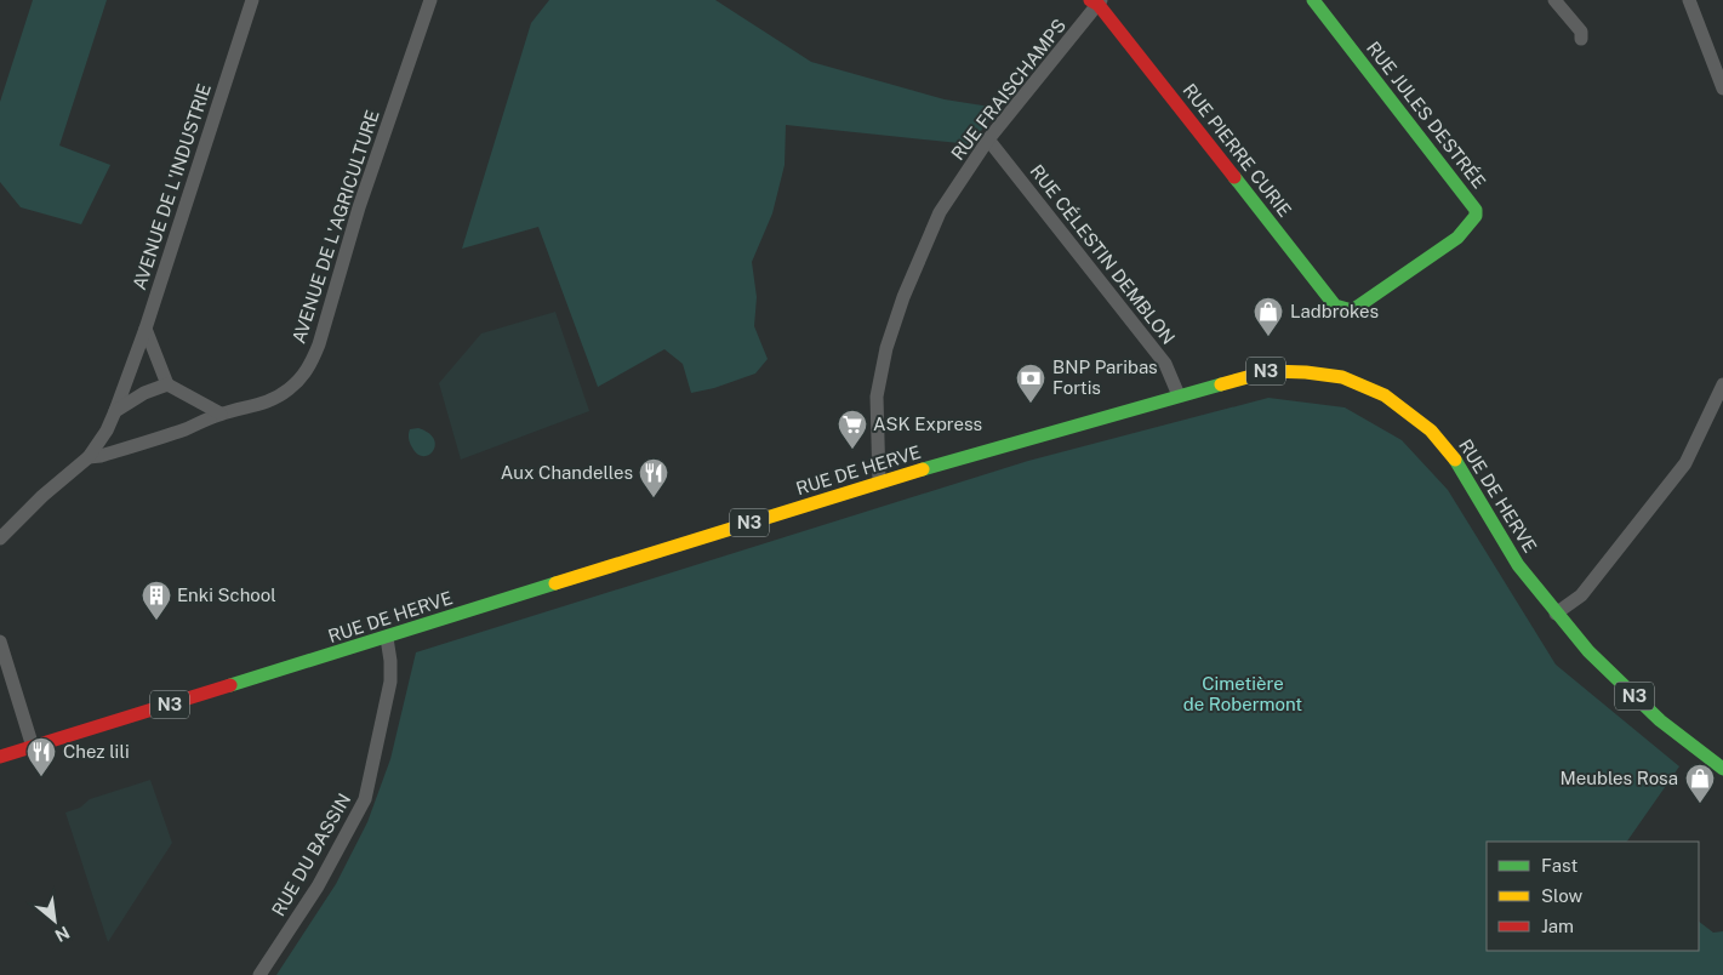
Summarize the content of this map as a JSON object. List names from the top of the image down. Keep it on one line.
{"streets":{"main road":["RUE JULES DESTRÉE","RUE PIERRE CURIE","N3","RUE DE HERVE"],"street":["RUE FRAISCHAMPS","AVENUE DE L'INDUSTRIE","AVENUE DE L'AGRICULTURE","RUE CÉLESTIN DEMBLON","RUE DU BASSIN"]},"crossings":[["RUE FRAISCHAMPS","RUE PIERRE CURIE"],["RUE FRAISCHAMPS","RUE CÉLESTIN DEMBLON"],["RUE FRAISCHAMPS","RUE DE HERVE"],["RUE JULES DESTRÉE","RUE PIERRE CURIE"],["AVENUE DE L'INDUSTRIE","AVENUE DE L'AGRICULTURE"],["RUE CÉLESTIN DEMBLON","RUE DE HERVE"],["RUE DE HERVE","RUE DU BASSIN"]],"parks":["Cimetière de Robermont"],"places":{"shop":["Ladbrokes","Meubles Rosa"],"bank":["BNP Paribas Fortis"],"supermarket":["ASK Express"],"restaurant":["Aux Chandelles","Chez lili"],"building":["Enki School"]},"legend":["Fast","Slow","Jam"],"north":"bottom right"}
